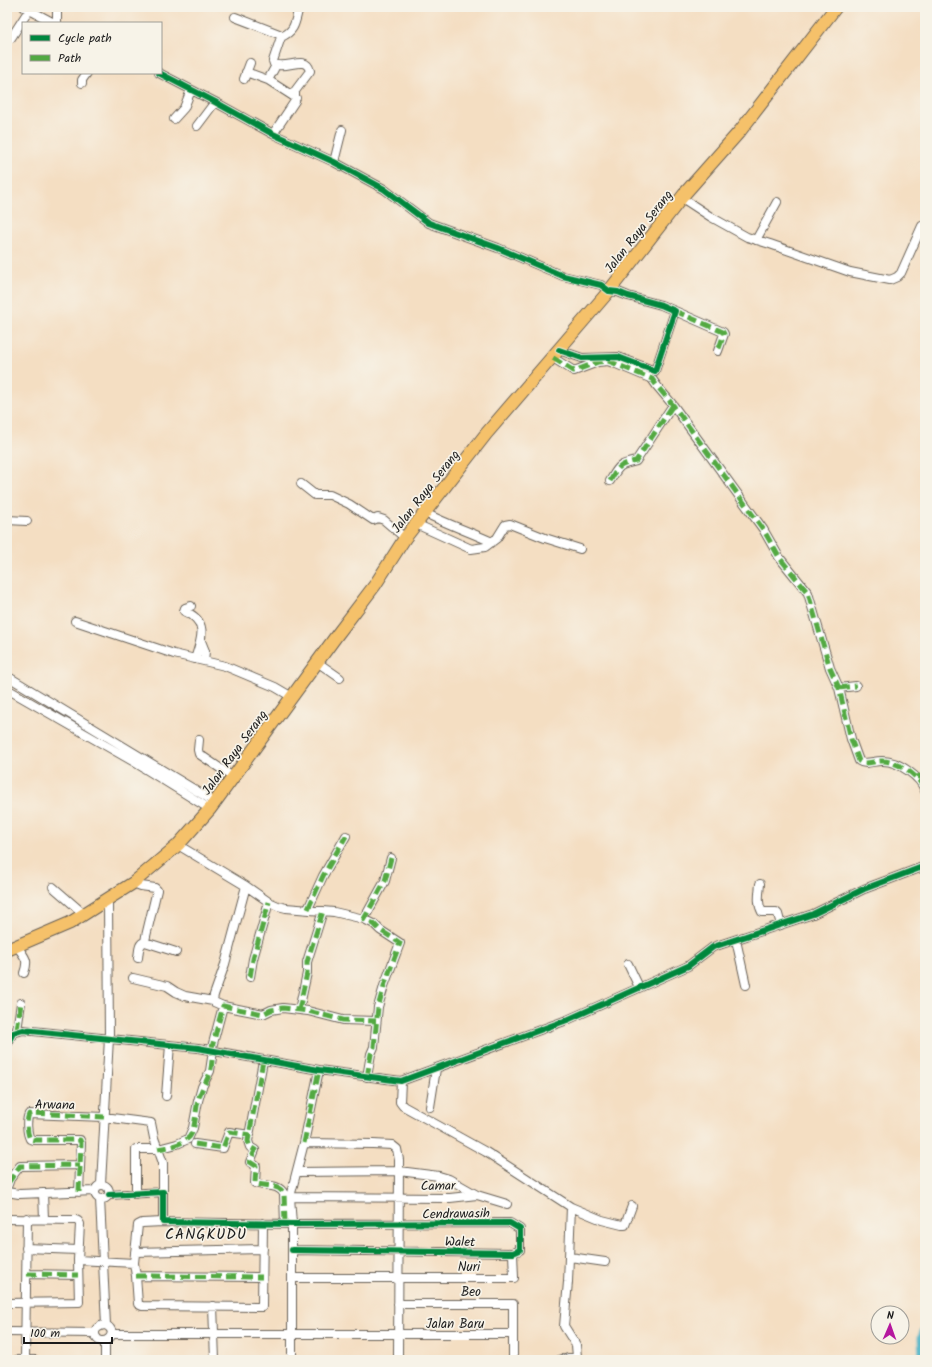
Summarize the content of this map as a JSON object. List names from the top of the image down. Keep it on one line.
{"streets":{"highway":["Jalan Raya Serang"],"street":["Arwana","Camar","Cendrawasih","Walet","Nuri","Beo","Jalan Baru"]},"crossings":[["Cendrawasih","Walet"],["Cendrawasih","Nuri"],["Walet","Nuri"],["Beo","Jalan Baru"]],"districts":["CANGKUDU"],"legend":["Cycle path","Path"],"scale_bar":"100 m","north":"top"}
